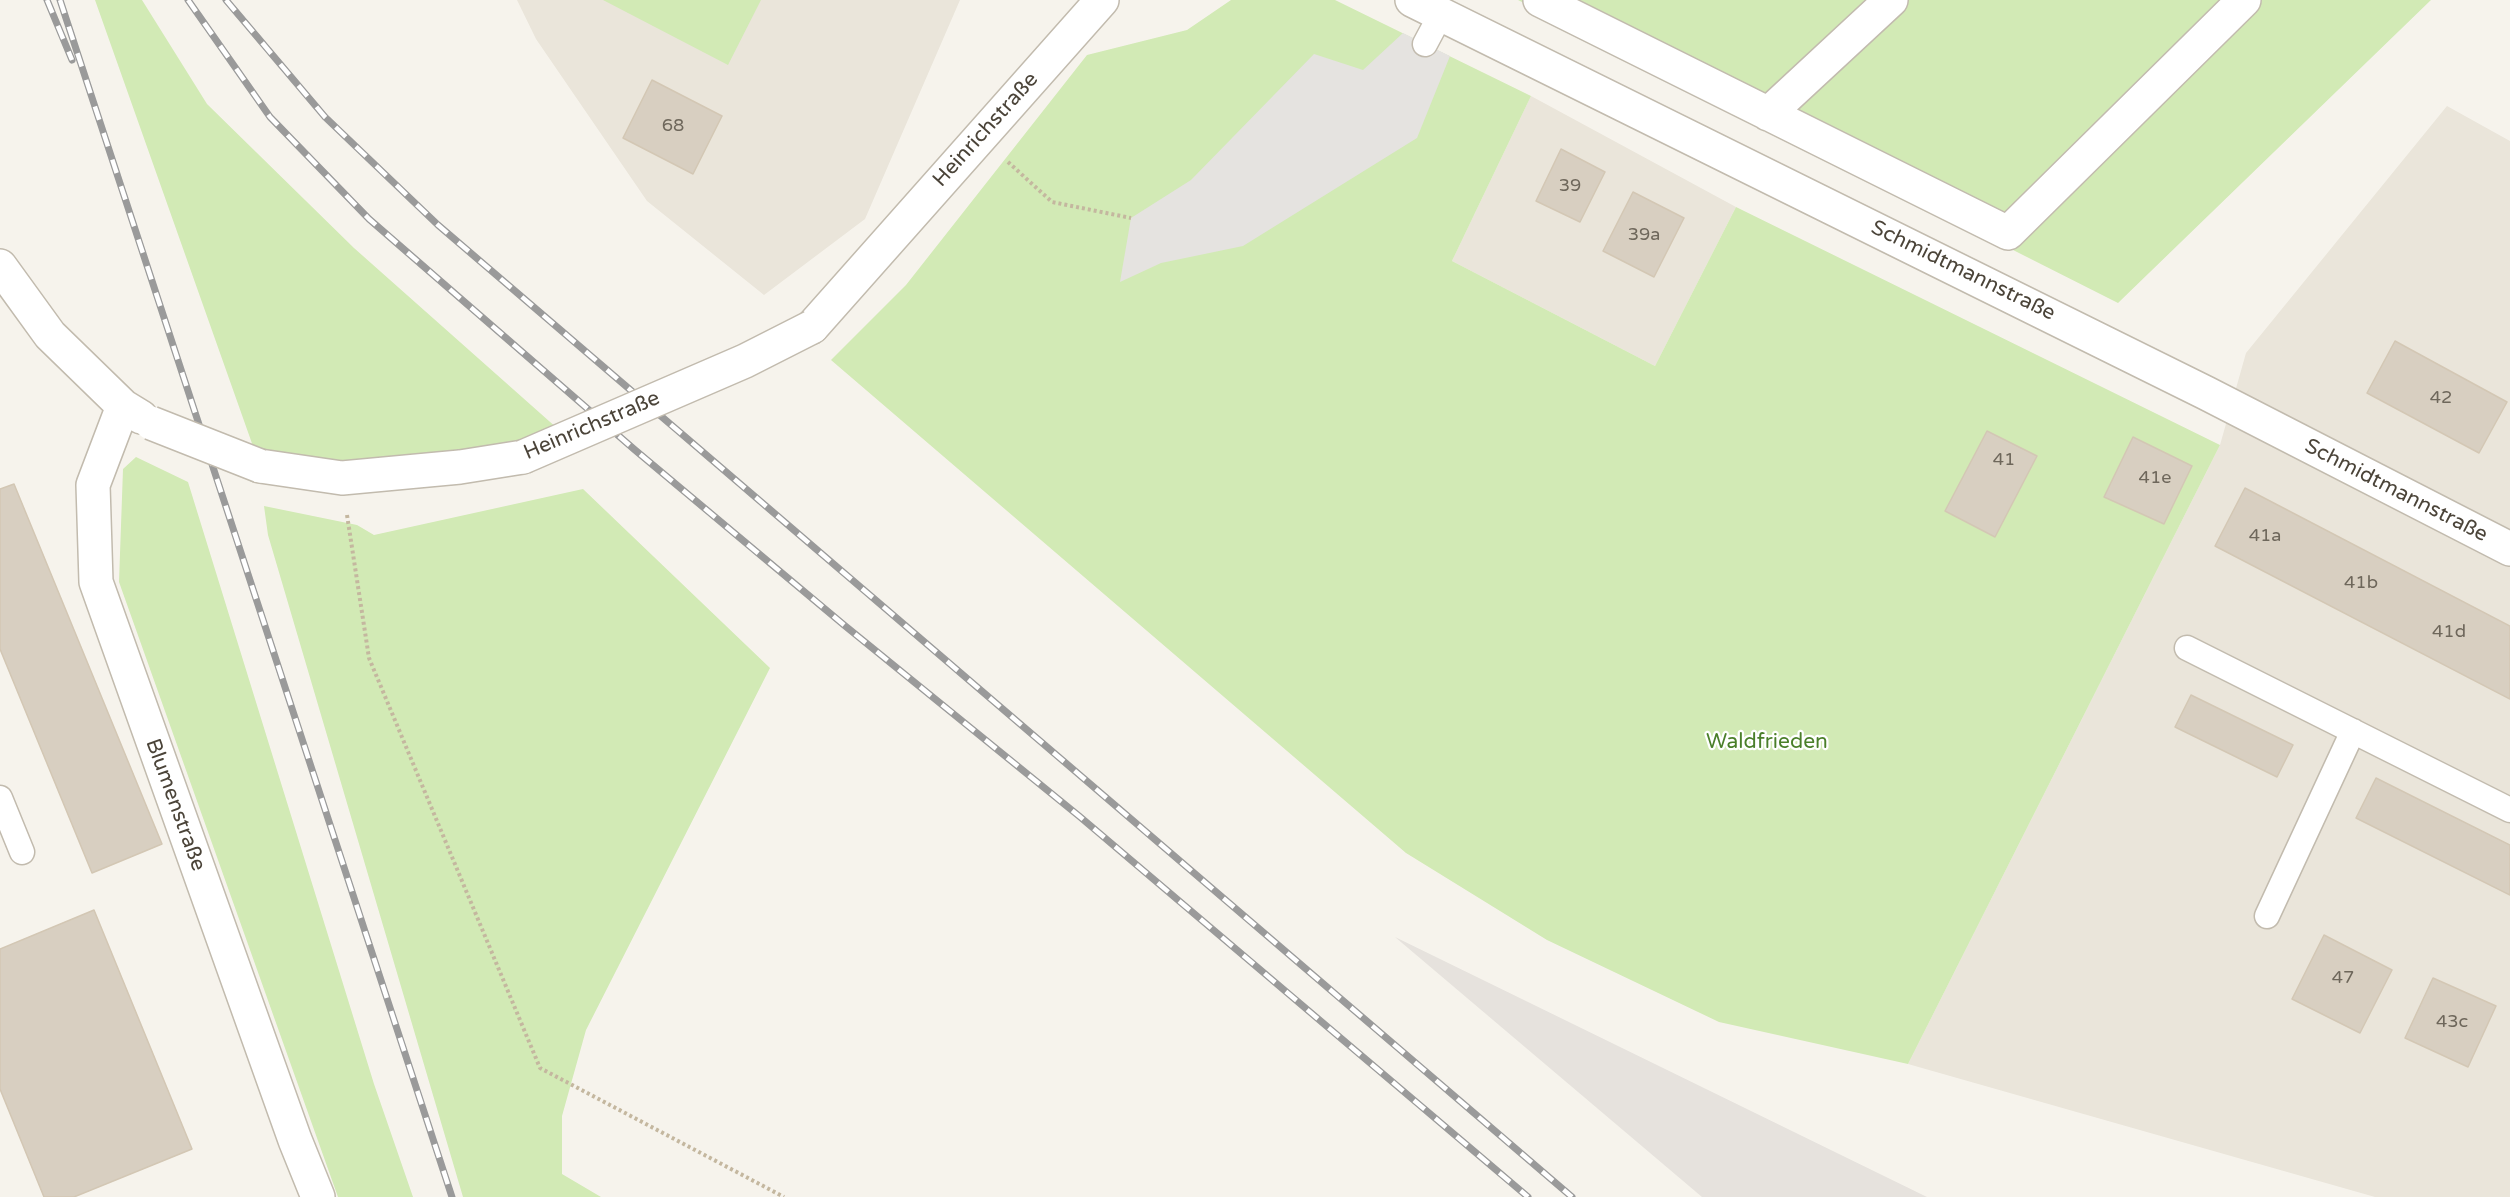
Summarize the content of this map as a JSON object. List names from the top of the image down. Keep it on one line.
{"streets":{"street":["Heinrichstraße","Schmidtmannstraße","Blumenstraße"]},"crossings":[["Heinrichstraße","Blumenstraße"]],"parks":["Waldfrieden"],"house_numbers":["68","39","39a","42","41","41e","41a","41b","41d","47","43c"]}
